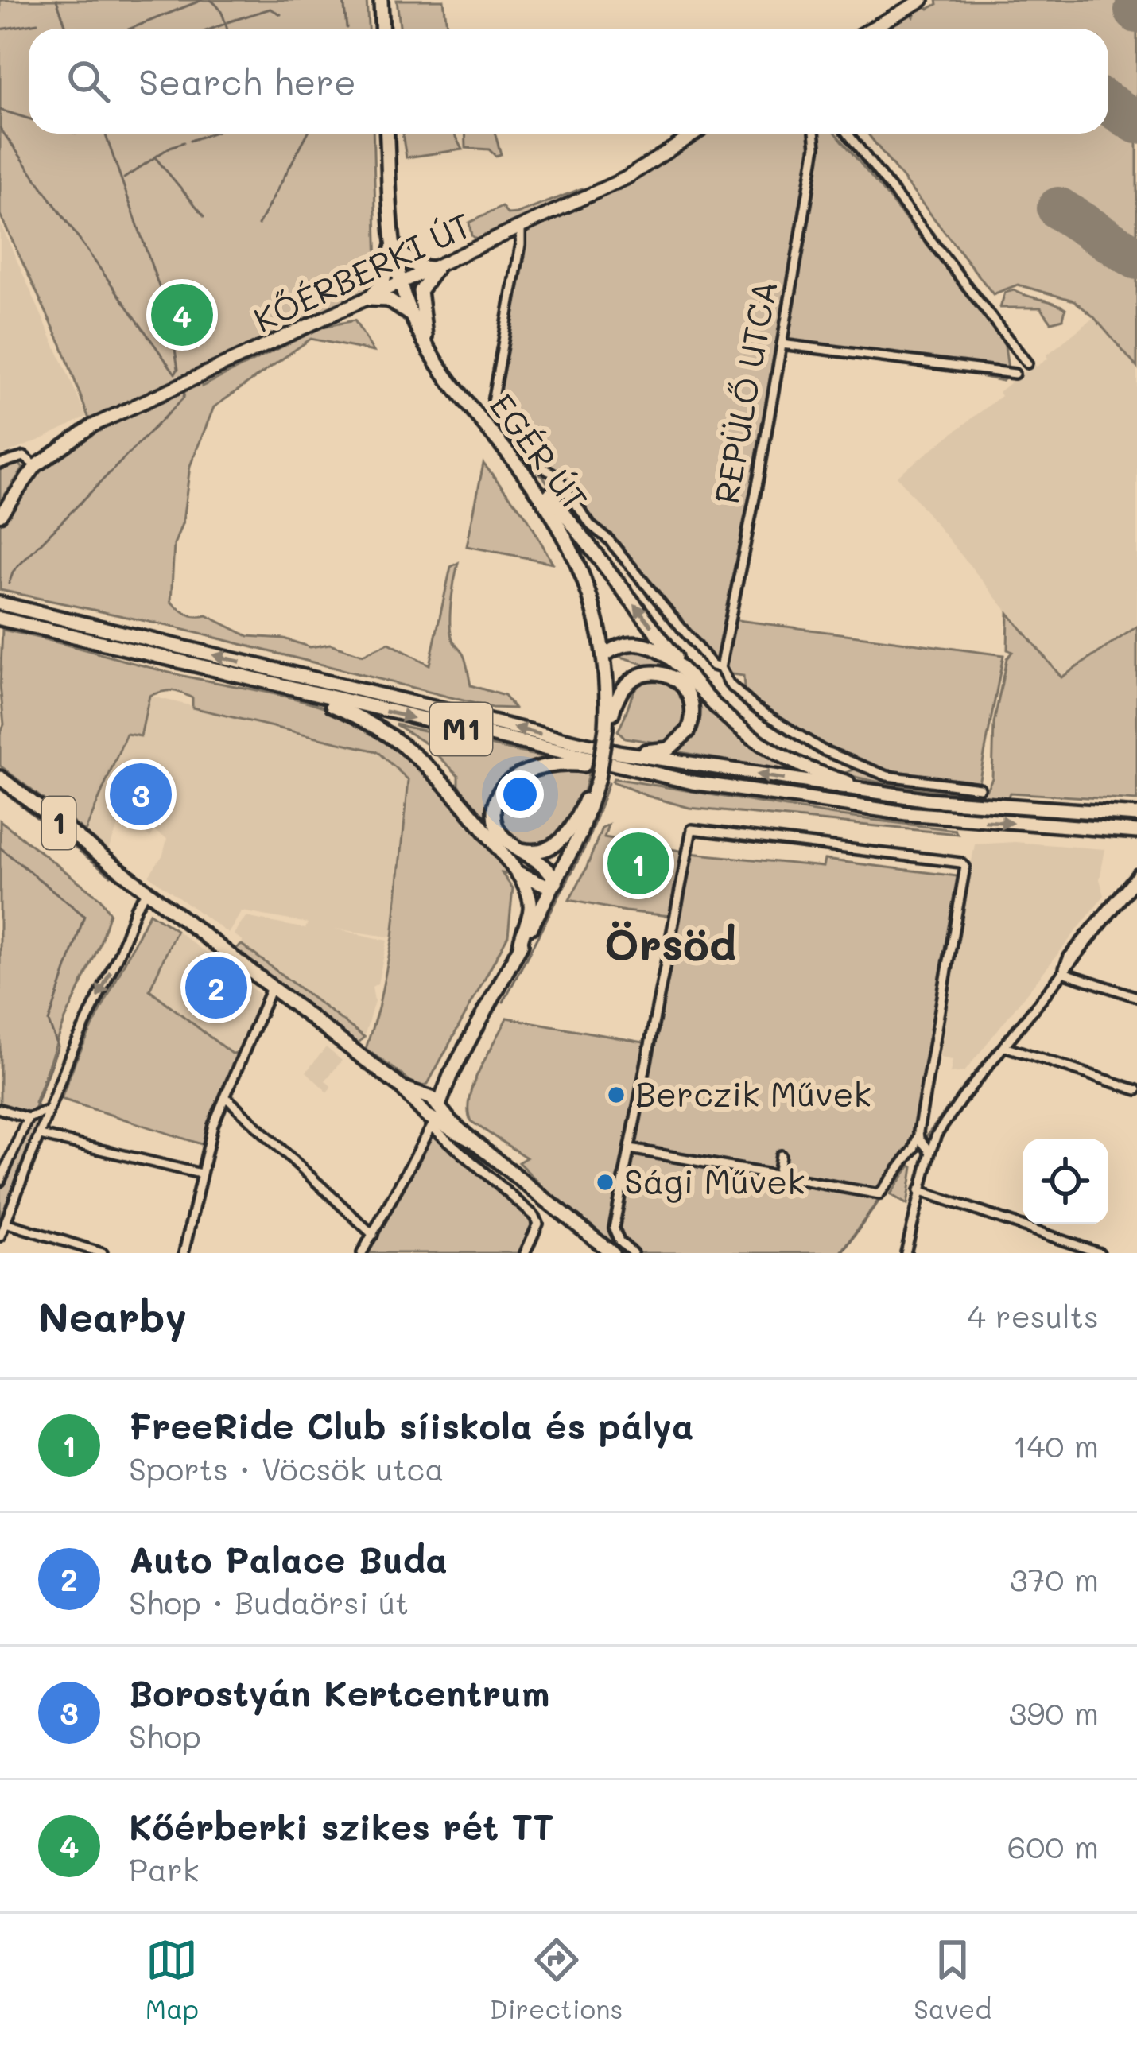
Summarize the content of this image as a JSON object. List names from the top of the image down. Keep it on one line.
{"streets":{"main road":["EGÉR ÚT","M1","1"],"street":["KŐÉRBERKI ÚT","REPÜLŐ UTCA"]},"crossings":[["KŐÉRBERKI ÚT","EGÉR ÚT"],["EGÉR ÚT","1"]],"districts":["Örsöd"],"places":["Berczik Művek","Sági Művek"],"page":{"search":"Search here","pins":["4","3","1","2"],"heading":["Nearby","4 results"],"list":[{"mark":"1","name":"FreeRide Club síiskola és pálya","note":"Sports · Vöcsök utca","value":"140 m"},{"mark":"2","name":"Auto Palace Buda","note":"Shop · Budaörsi út","value":"370 m"},{"mark":"3","name":"Borostyán Kertcentrum","note":"Shop","value":"390 m"},{"mark":"4","name":"Kőérberki szikes rét TT","note":"Park","value":"600 m"}],"nav":["Map","Directions","Saved"]}}
